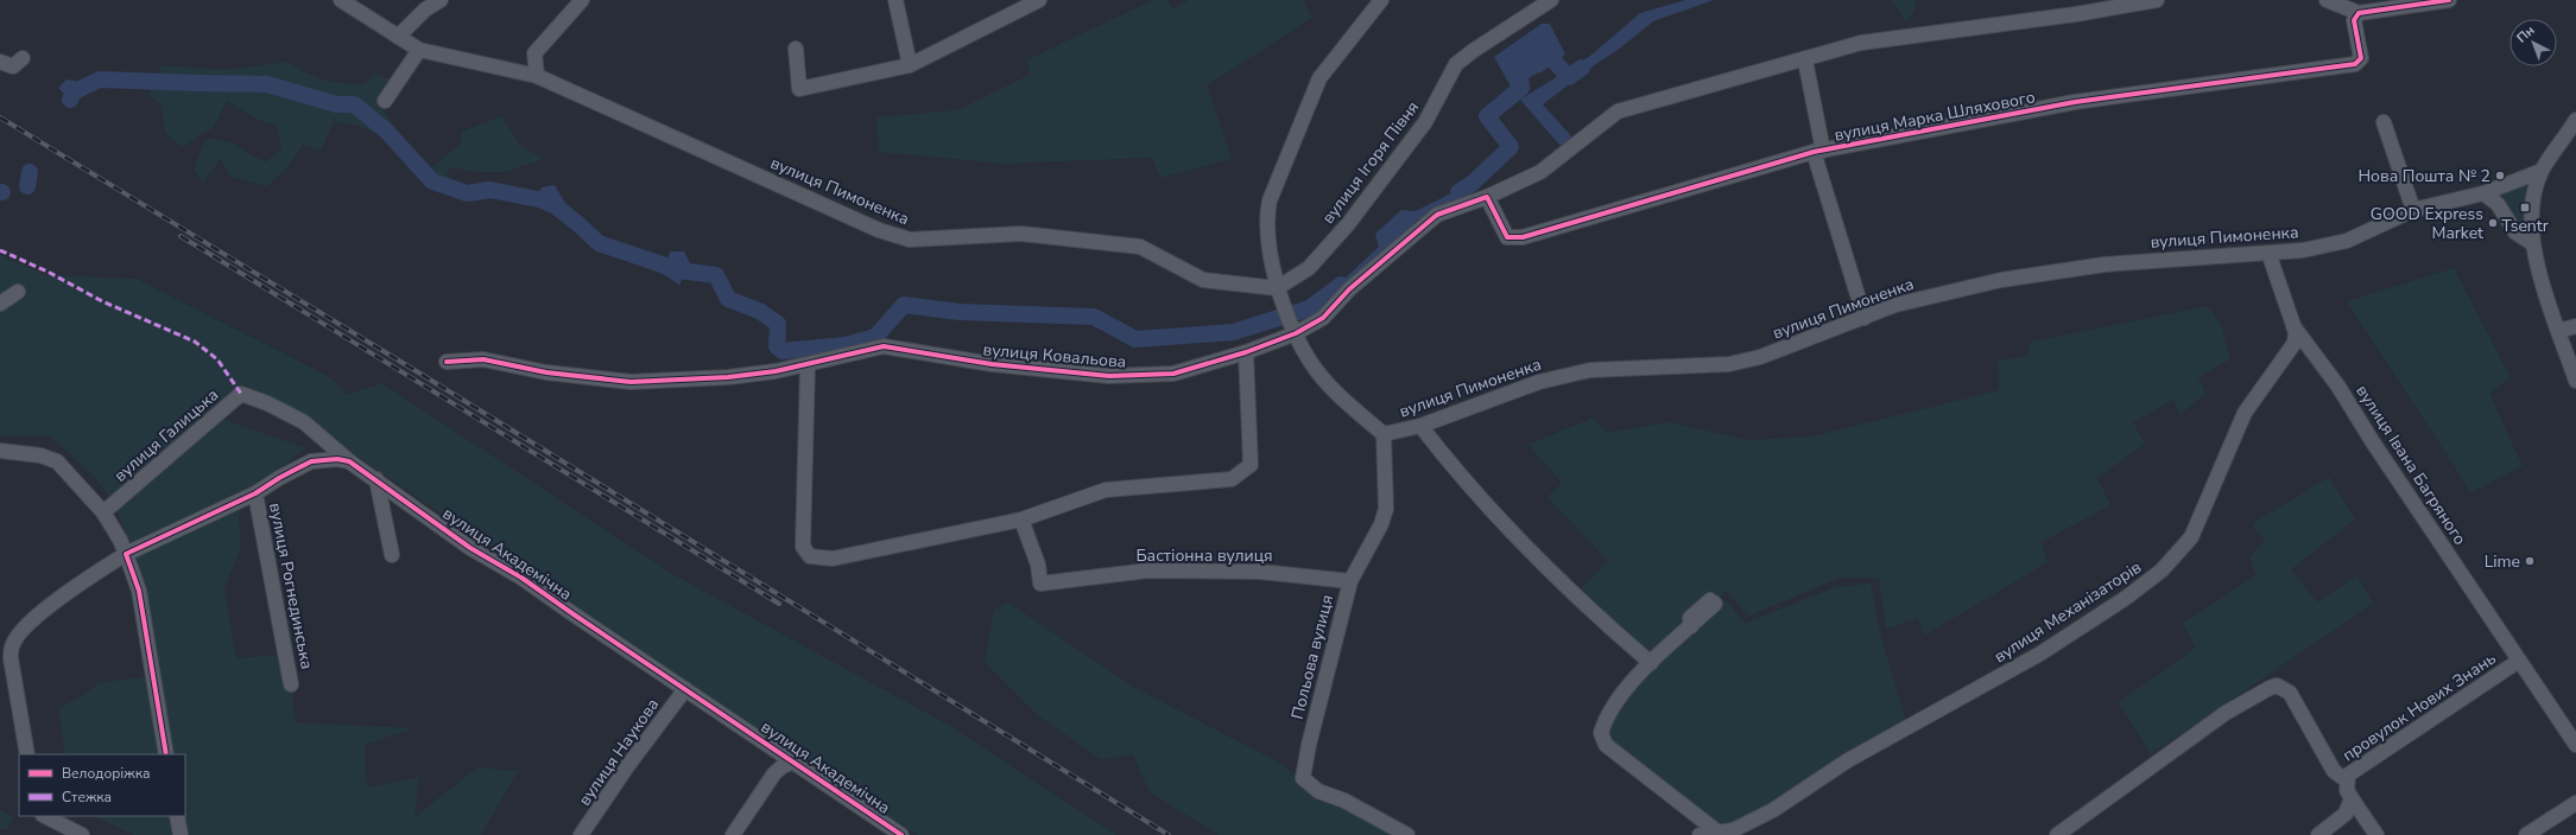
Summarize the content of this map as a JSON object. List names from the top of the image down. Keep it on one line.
{"streets":{"street":["вулиця Марка Шляхового","вулиця Ігоря Півня","вулиця Пимоненка","вулиця Ковальова","вулиця Галицька","вулиця Івана Багряного","вулиця Академічна","Бастіонна вулиця","вулиця Рогнединська","вулиця Механізаторів","Польова вулиця","провулок Нових Знань","вулиця Наукова"]},"crossings":[["вулиця Марка Шляхового","вулиця Ковальова"],["вулиця Ігоря Півня","вулиця Пимоненка"],["вулиця Пимоненка","вулиця Ковальова"],["вулиця Пимоненка","вулиця Механізаторів"],["вулиця Пимоненка","Польова вулиця"],["вулиця Галицька","вулиця Академічна"],["вулиця Івана Багряного","вулиця Механізаторів"],["вулиця Івана Багряного","провулок Нових Знань"],["вулиця Академічна","вулиця Рогнединська"],["вулиця Академічна","вулиця Наукова"],["Бастіонна вулиця","Польова вулиця"]],"places":{"other":["Нова Пошта № 2","GOOD Express Market","Lime"],"transit":["Tsentr"]},"legend":["Велодоріжка","Стежка"],"north":"top left"}
